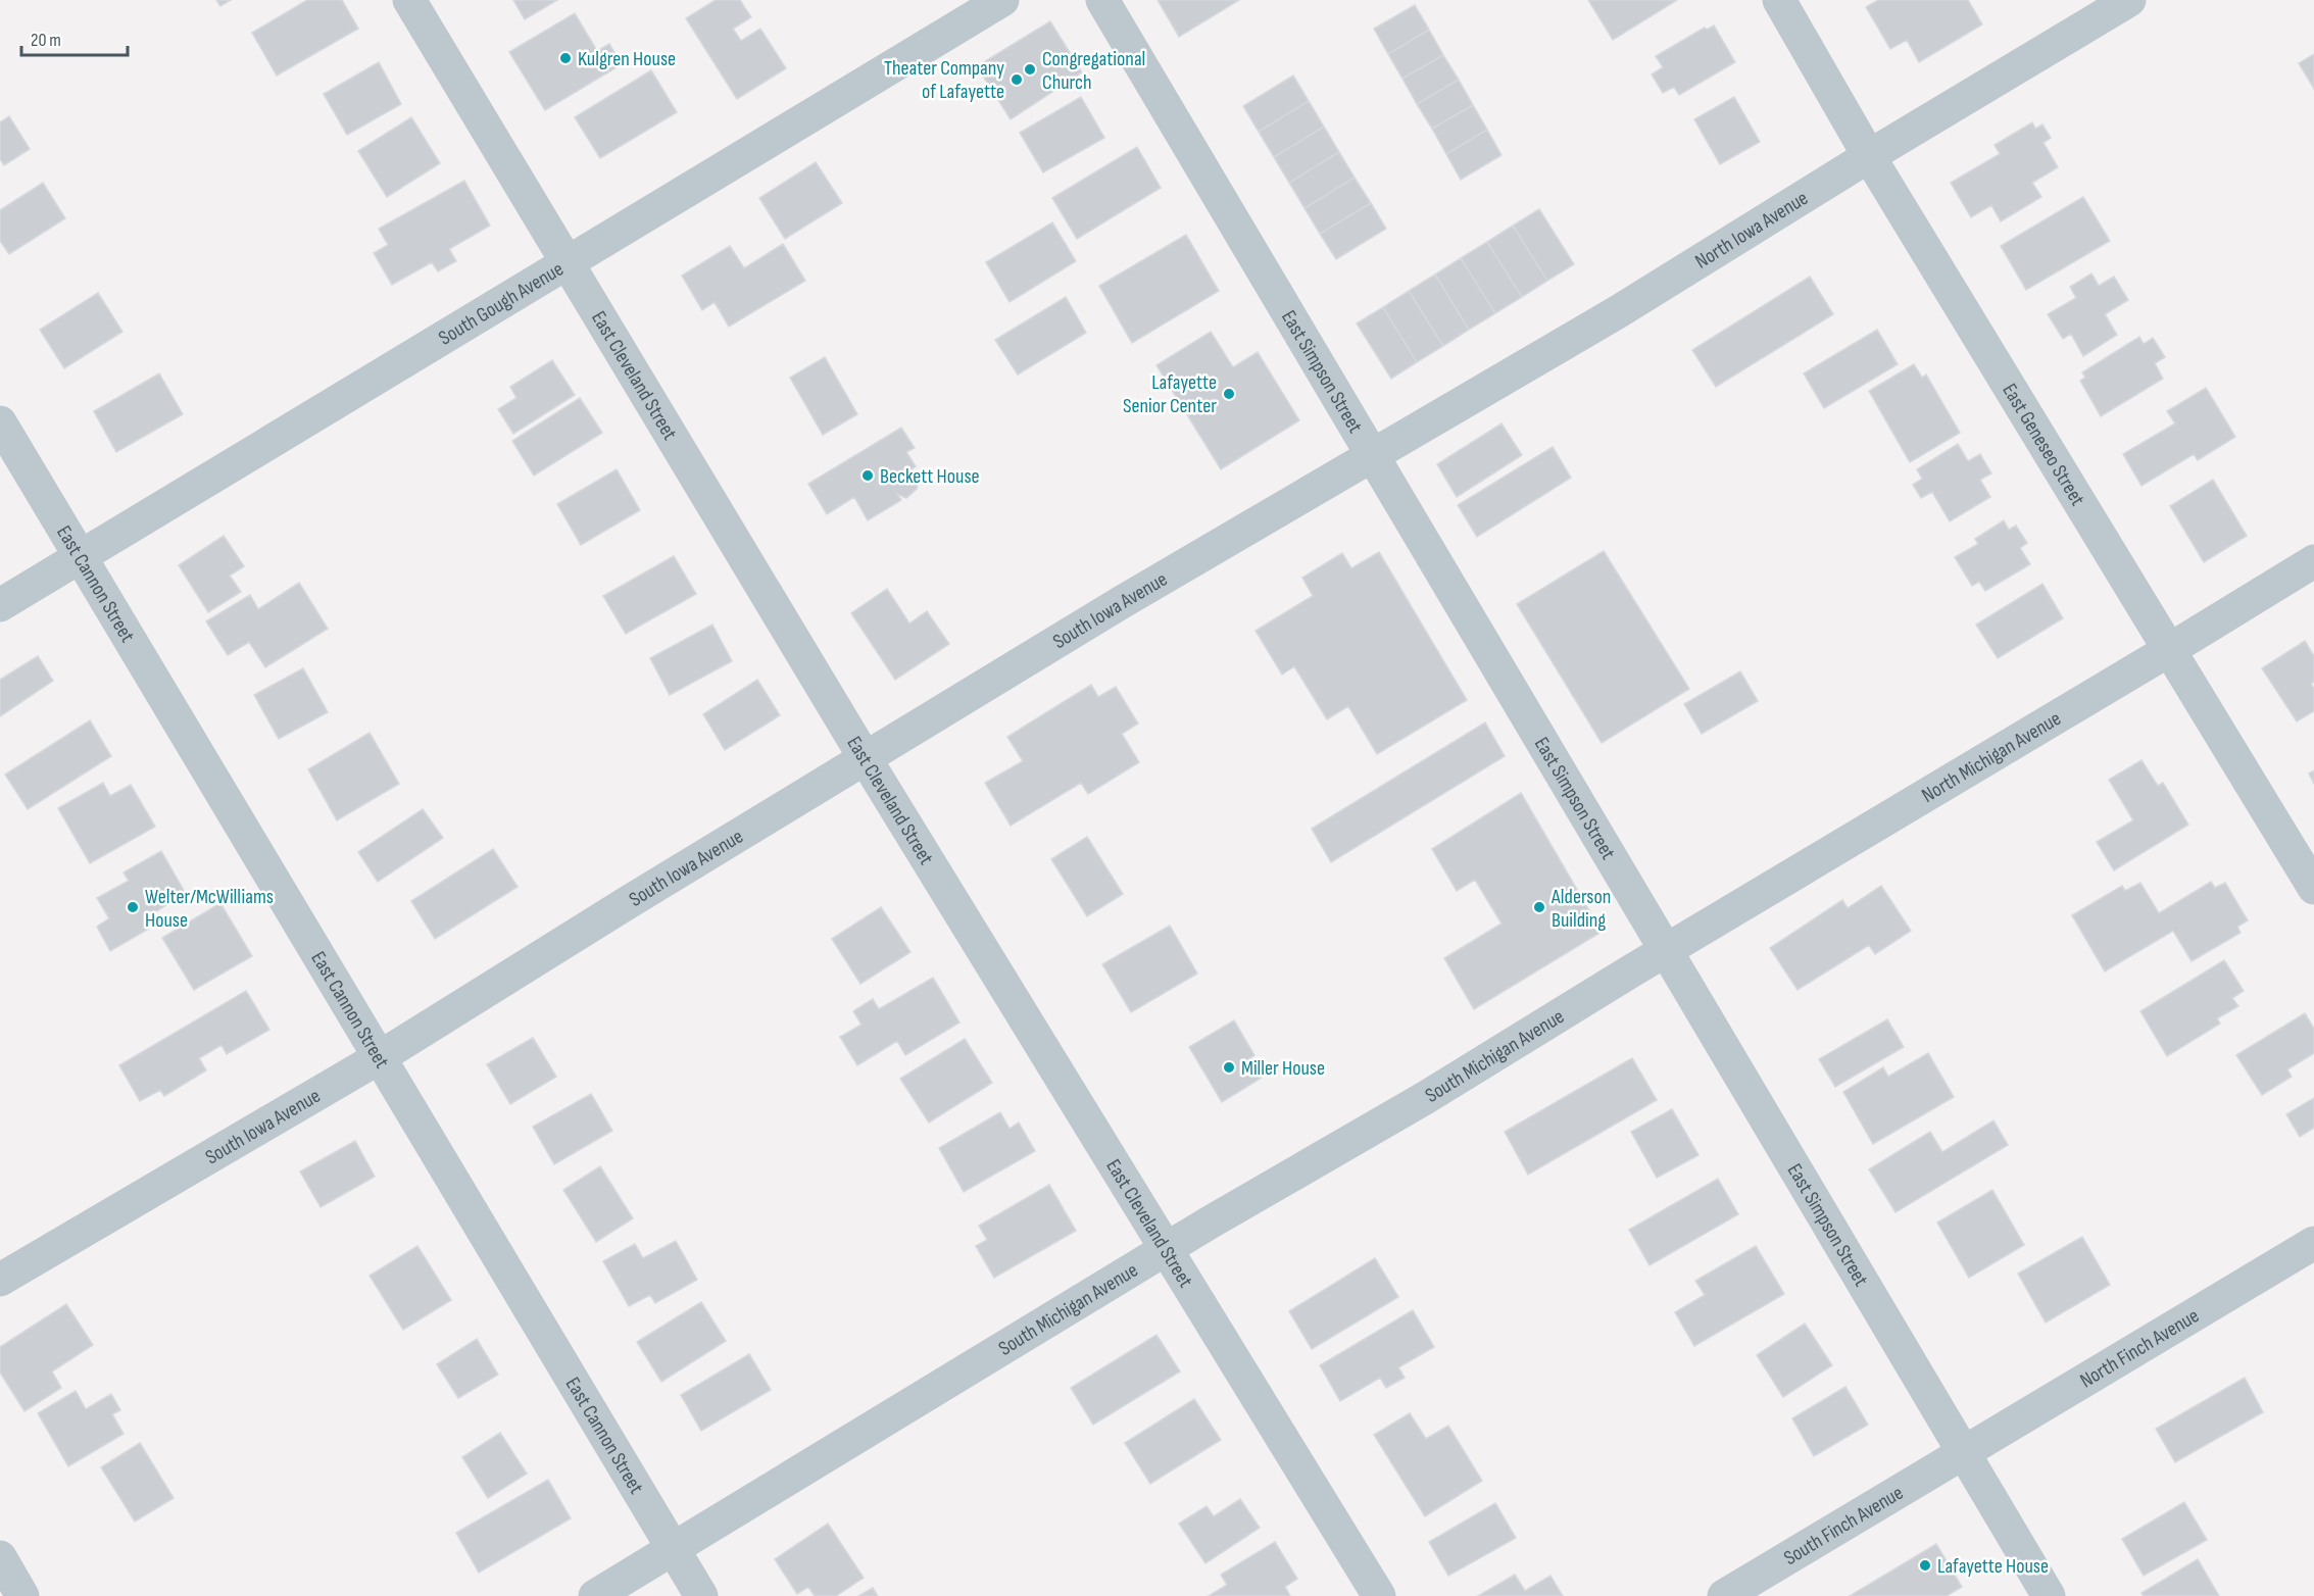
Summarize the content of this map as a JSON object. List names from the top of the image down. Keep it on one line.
{"streets":{"street":["North Iowa Avenue","South Gough Avenue","East Simpson Street","East Cleveland Street","East Geneseo Street","East Cannon Street","South Iowa Avenue","North Michigan Avenue","South Michigan Avenue","North Finch Avenue","South Finch Avenue"]},"crossings":[["North Iowa Avenue","East Simpson Street"],["North Iowa Avenue","East Geneseo Street"],["North Iowa Avenue","South Iowa Avenue"],["South Gough Avenue","East Cleveland Street"],["South Gough Avenue","East Cannon Street"],["East Simpson Street","South Iowa Avenue"],["East Simpson Street","North Michigan Avenue"],["East Simpson Street","South Michigan Avenue"],["East Simpson Street","North Finch Avenue"],["East Simpson Street","South Finch Avenue"],["East Cleveland Street","South Iowa Avenue"],["East Cleveland Street","South Michigan Avenue"],["East Geneseo Street","North Michigan Avenue"],["East Cannon Street","South Iowa Avenue"],["East Cannon Street","South Michigan Avenue"],["North Michigan Avenue","South Michigan Avenue"],["North Finch Avenue","South Finch Avenue"]],"places":["Kulgren House","Congregational Church","Theater Company of Lafayette","Lafayette Senior Center","Beckett House","Welter/McWilliams House","Alderson Building","Miller House","Lafayette House"],"scale_bar":"20 m"}
